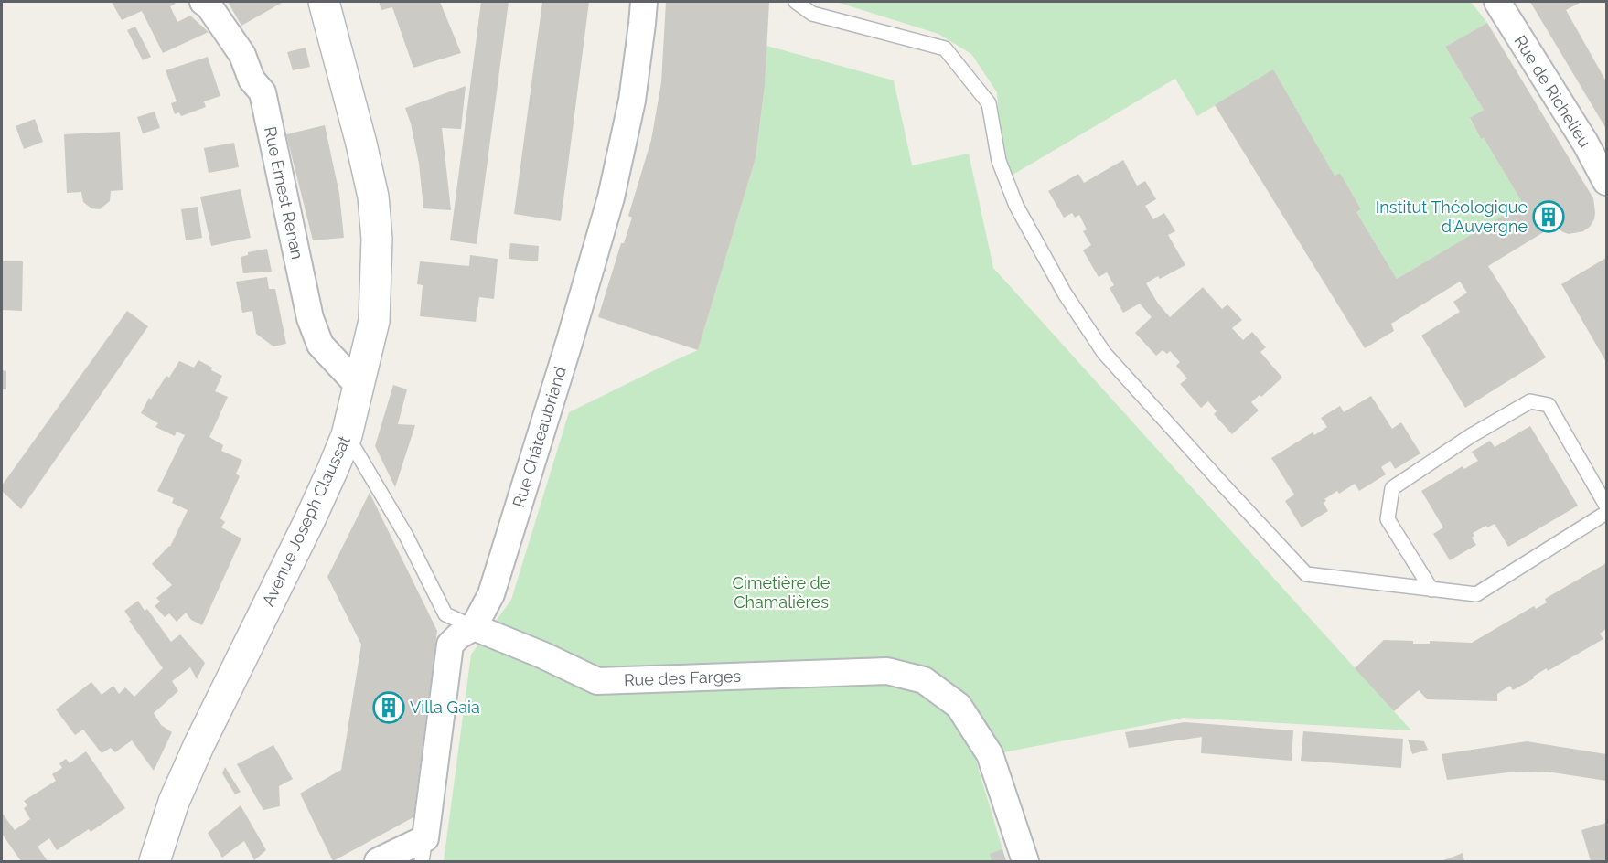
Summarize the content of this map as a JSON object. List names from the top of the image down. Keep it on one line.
{"streets":{"main road":["Avenue Joseph Claussat"],"street":["Rue de Richelieu","Rue Ernest Renan","Rue Châteaubriand","Rue des Farges"]},"crossings":[["Rue Ernest Renan","Avenue Joseph Claussat"],["Rue Châteaubriand","Rue des Farges"],["Avenue Joseph Claussat","Rue des Farges"]],"parks":["Cimetière de Chamalières"],"places":{"building":["Institut Théologique d'Auvergne","Villa Gaia"]}}
